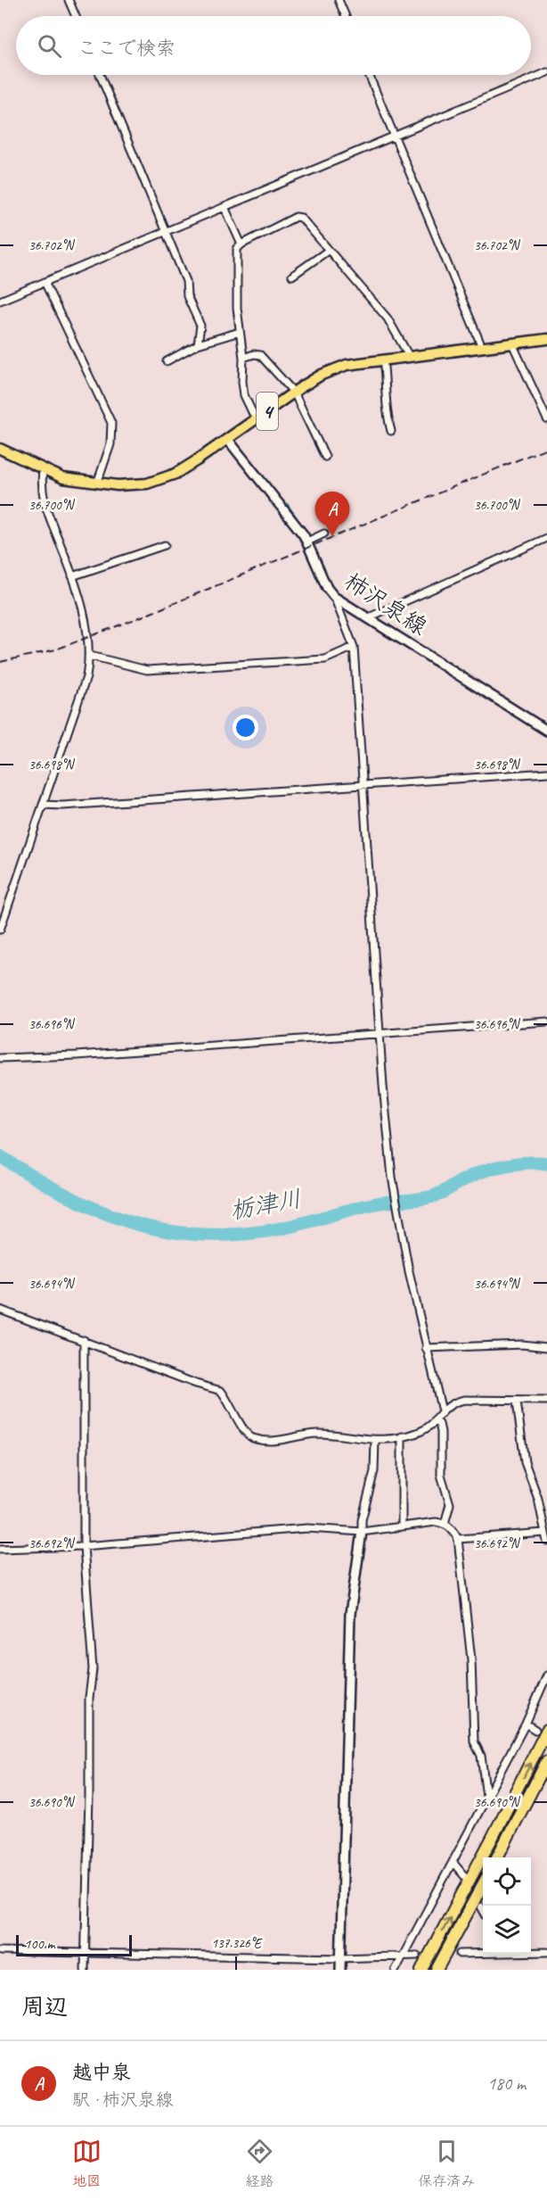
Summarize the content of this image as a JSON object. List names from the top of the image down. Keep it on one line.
{"streets":{"main road":["4","柿沢泉線"]},"crossings":[["4","柿沢泉線"]],"water":["栃津川"],"scale_bar":"100 m","page":{"search":"ここで検索","pins":"A","scale":"100 m","heading":"周辺","list":[{"mark":"A","name":"越中泉","note":"駅 · 柿沢泉線","value":"180 m"}],"nav":["地図","経路","保存済み"]},"coordinates":["36.702°N","36.700°N","36.698°N","36.696°N","36.694°N","36.692°N","36.690°N","137.326°E"]}
